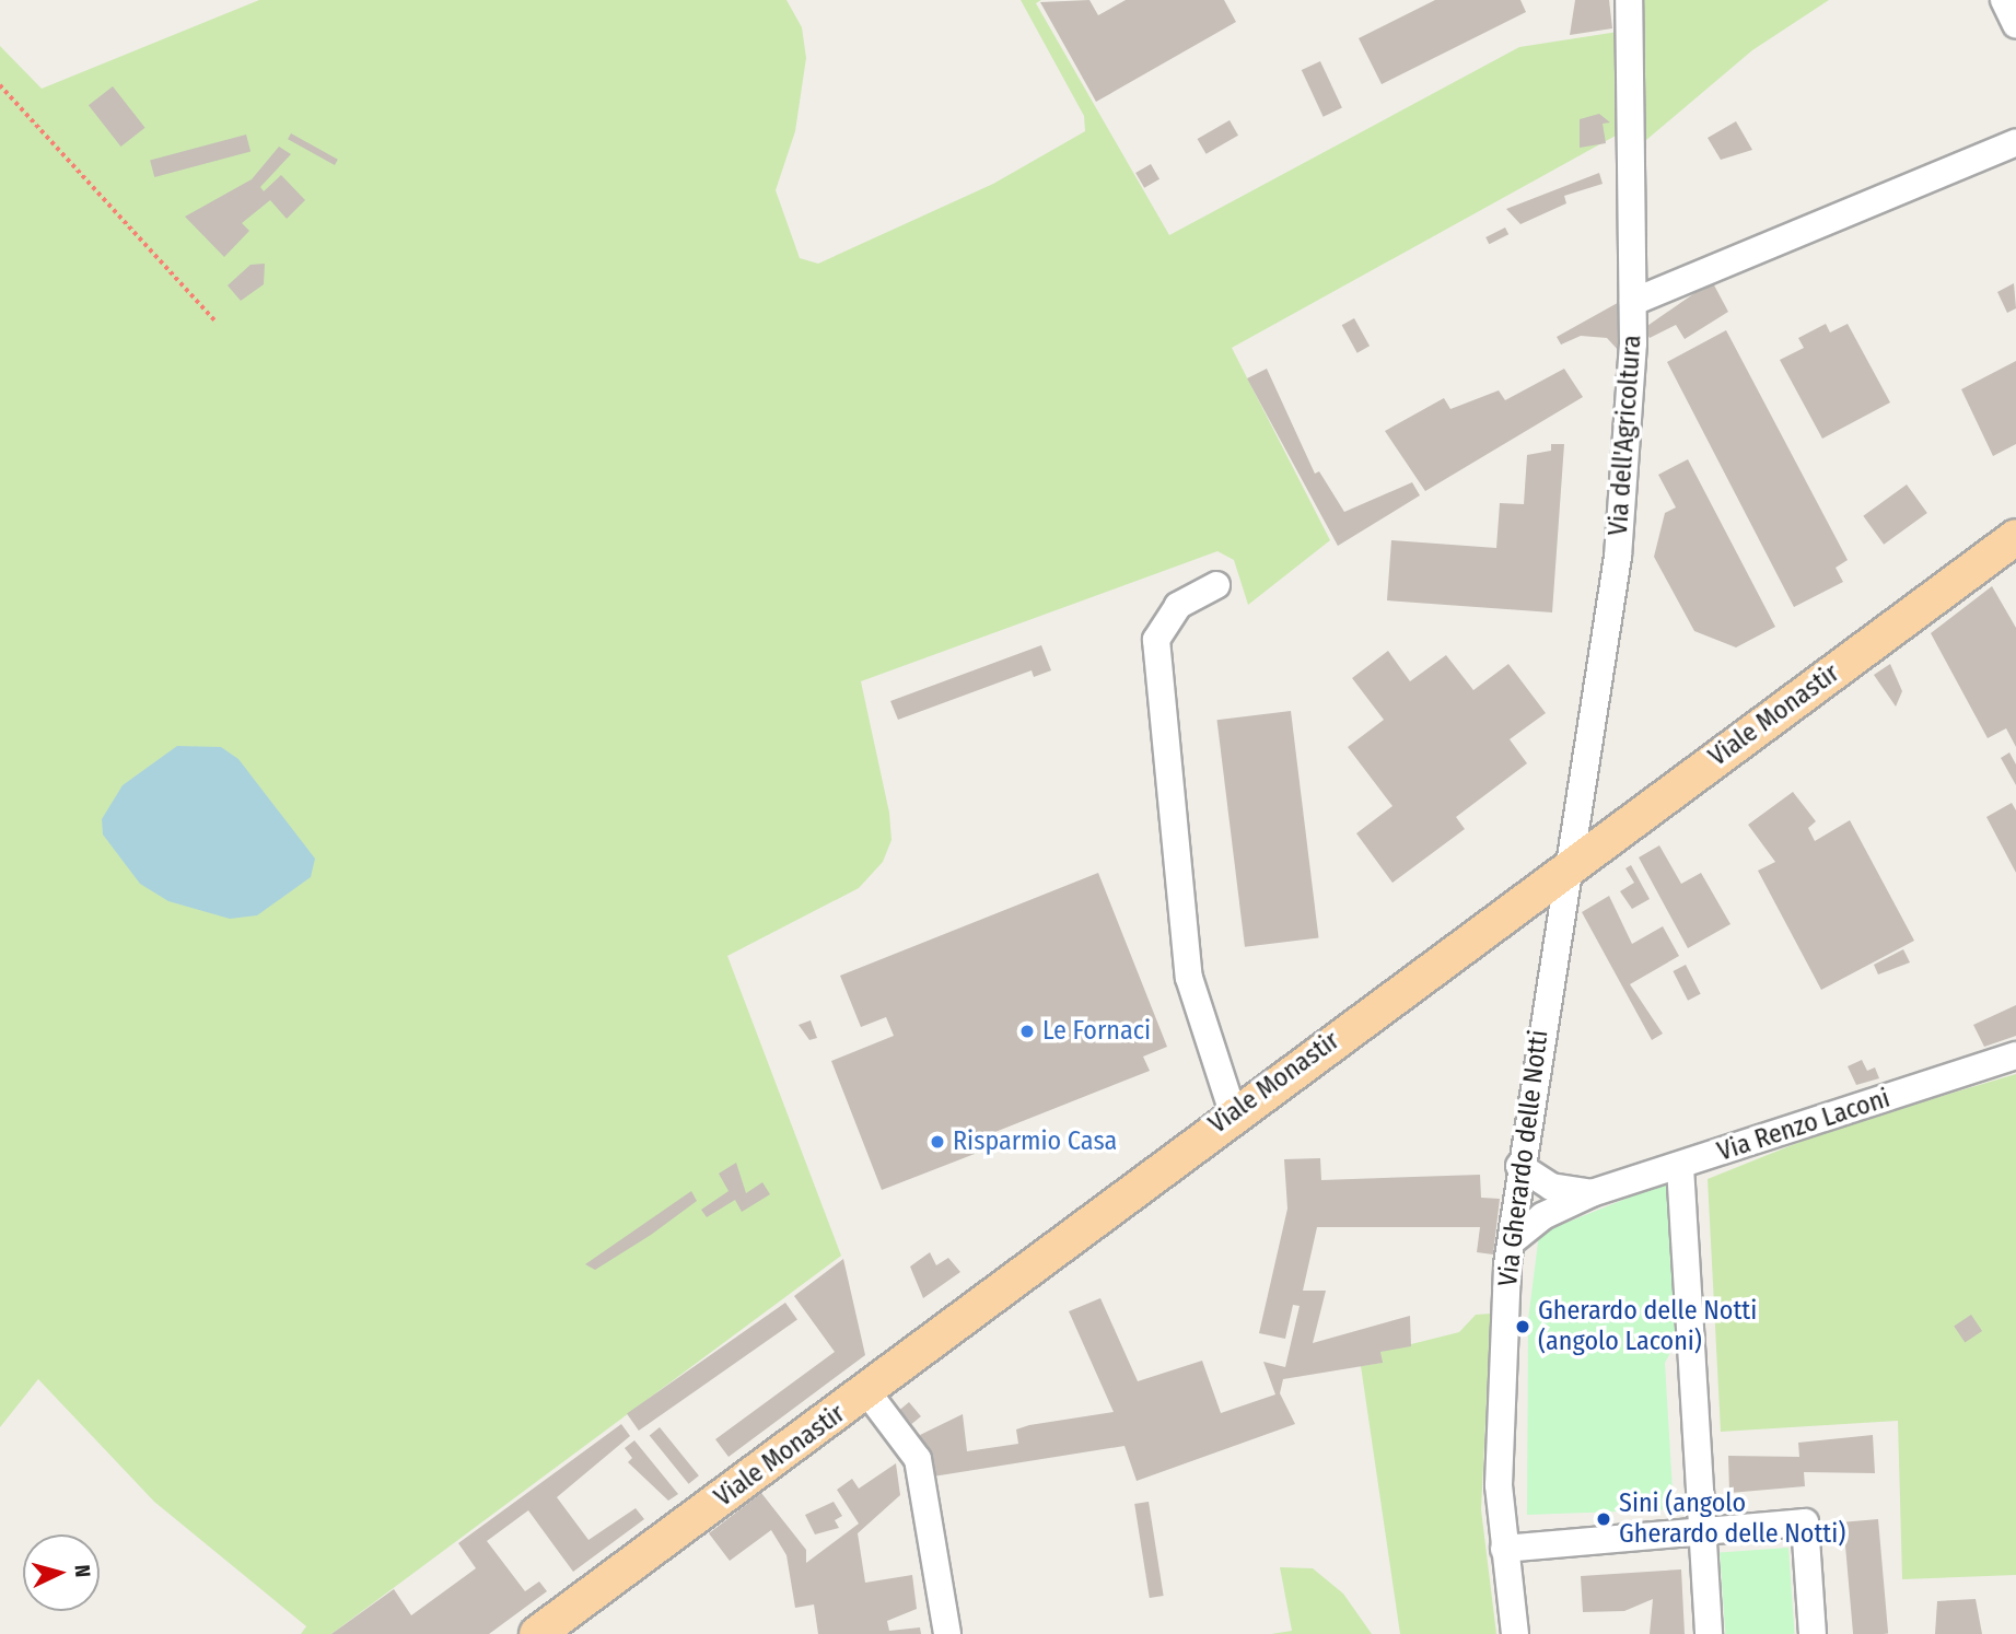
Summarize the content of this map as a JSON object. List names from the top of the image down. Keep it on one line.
{"streets":{"main road":["Viale Monastir"],"street":["Via dell'Agricoltura","Via Renzo Laconi","Via Gherardo delle Notti"]},"crossings":[["Via dell'Agricoltura","Viale Monastir"],["Via dell'Agricoltura","Via Gherardo delle Notti"],["Viale Monastir","Via Gherardo delle Notti"],["Via Renzo Laconi","Via Gherardo delle Notti"]],"places":["Le Fornaci","Risparmio Casa","Gherardo delle Notti (angolo Laconi)","Sini (angolo Gherardo delle Notti)"],"north":"right"}
